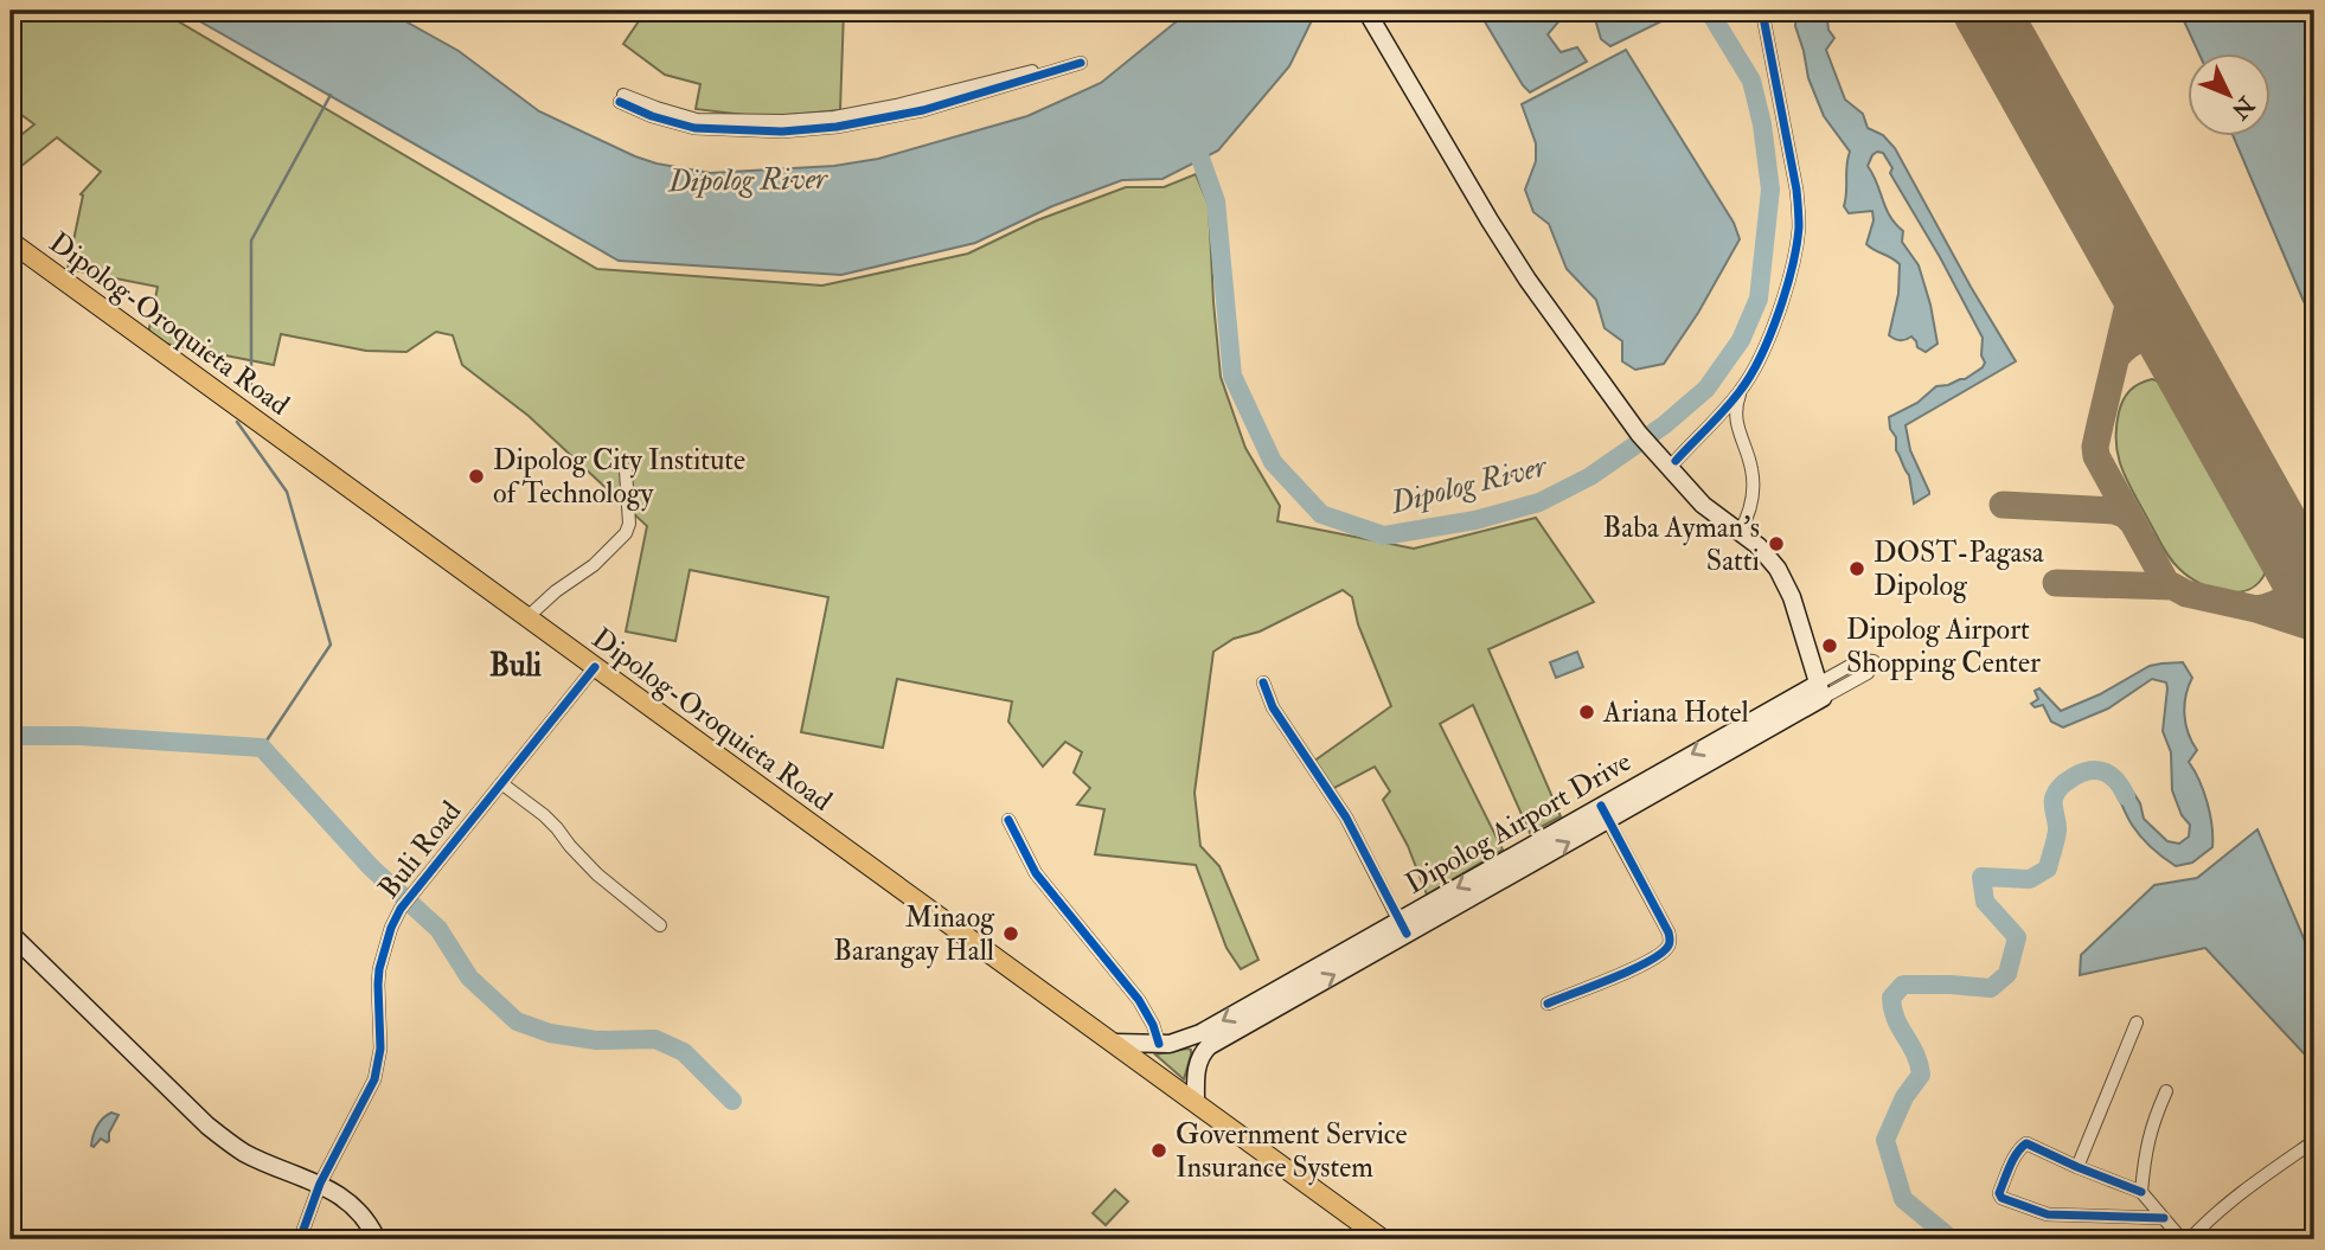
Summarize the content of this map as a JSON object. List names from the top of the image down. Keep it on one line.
{"streets":{"highway":["Dipolog-Oroquieta Road"],"main road":["Dipolog Airport Drive"],"street":["Buli Road"]},"crossings":[["Dipolog-Oroquieta Road","Dipolog Airport Drive"],["Dipolog-Oroquieta Road","Buli Road"]],"districts":["Buli"],"water":["Dipolog River"],"places":["Dipolog City Institute of Technology","Baba Ayman's Satti","DOST-Pagasa Dipolog","Dipolog Airport Shopping Center","Ariana Hotel","Minaog Barangay Hall","Government Service Insurance System"],"north":"bottom right"}
